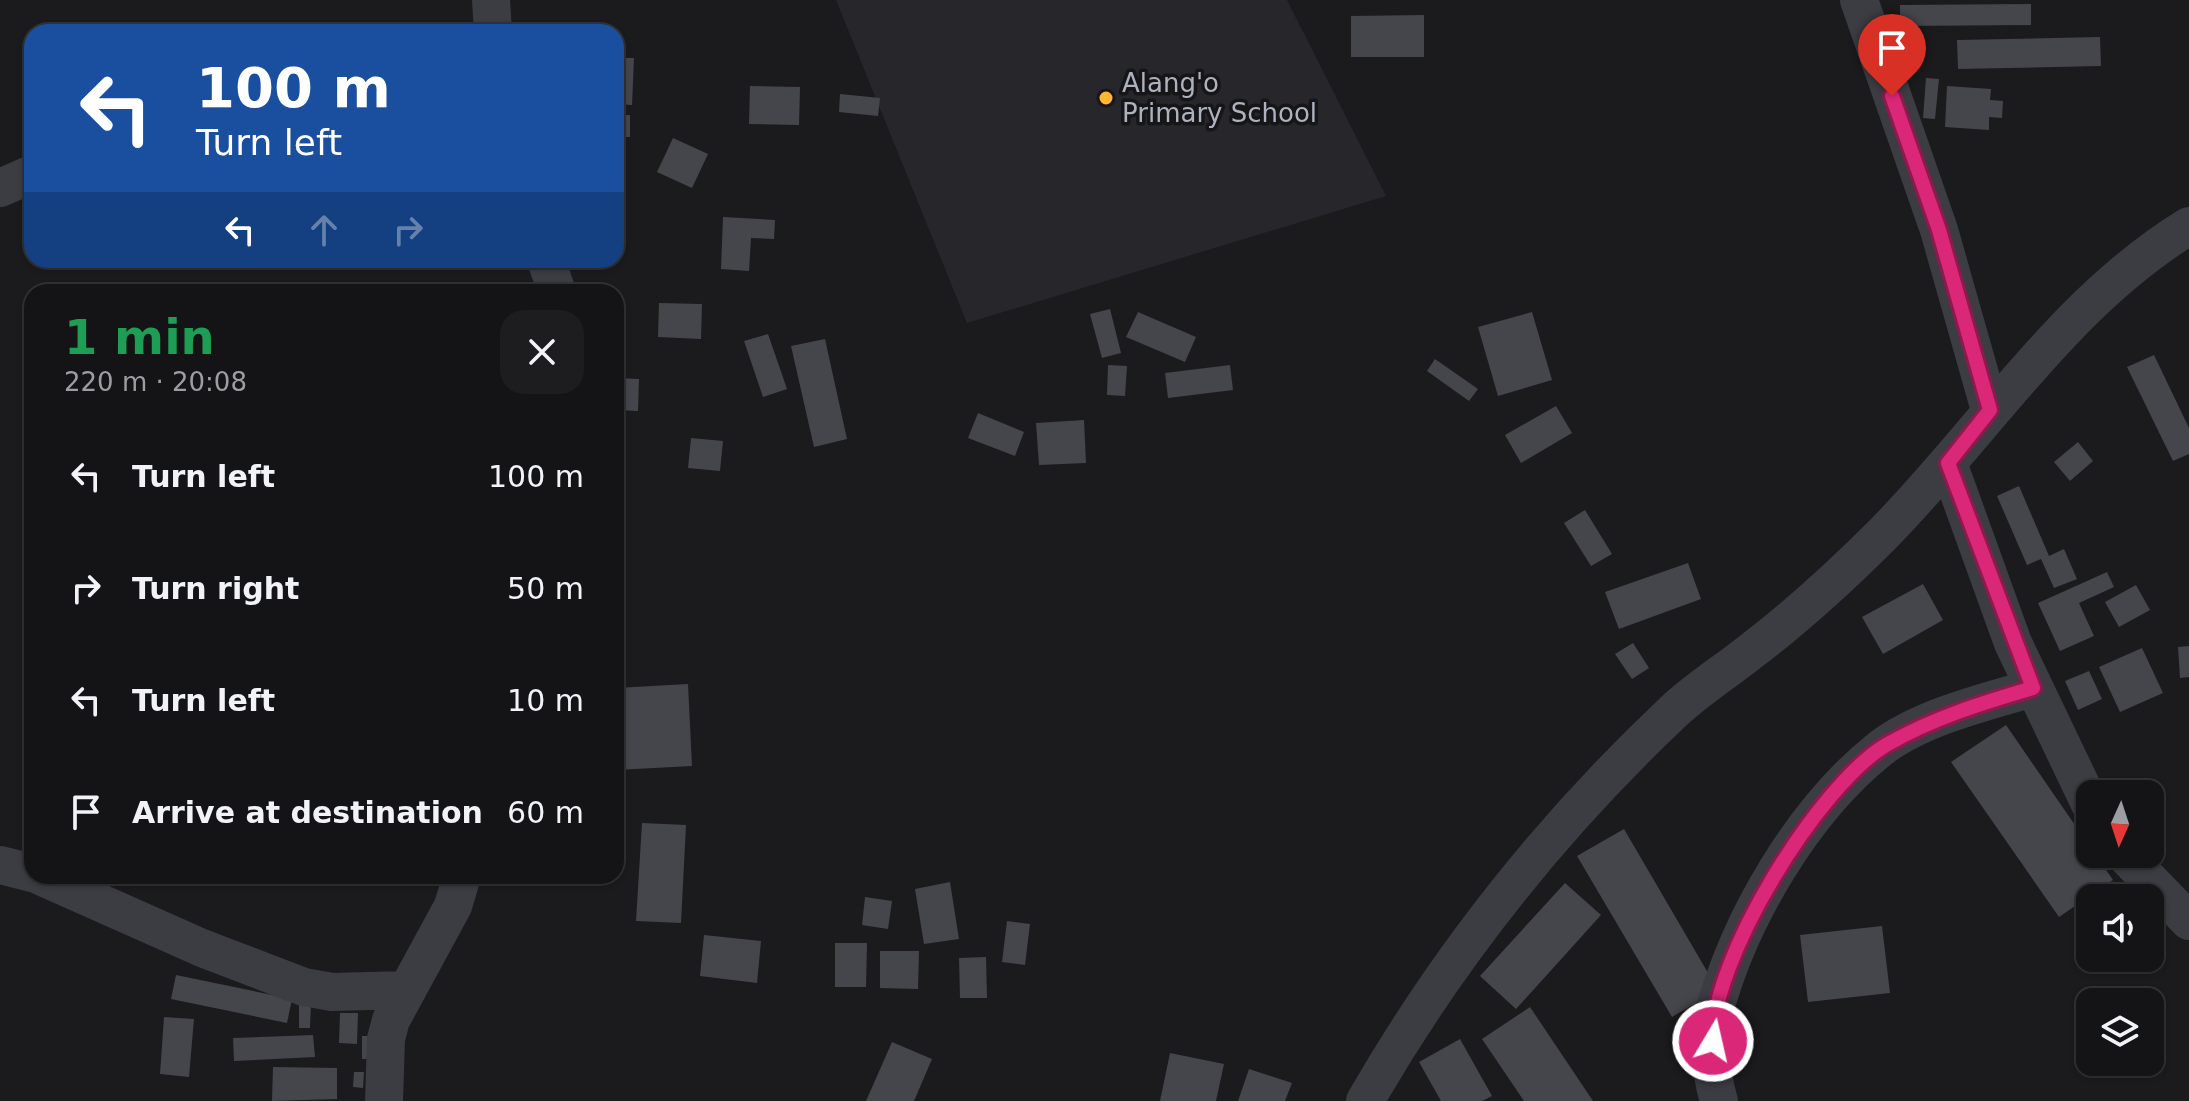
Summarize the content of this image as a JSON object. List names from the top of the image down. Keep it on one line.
{"places":["Alang'o Primary School"],"north":"bottom","page":{"turn":["100 m","Turn left"],"heading":["1 min","220 m · 20:08"],"list":[{"name":"Turn left","value":"100 m"},{"name":"Turn right","value":"50 m"},{"name":"Turn left","value":"10 m"},{"name":"Arrive at destination","value":"60 m"}]}}
